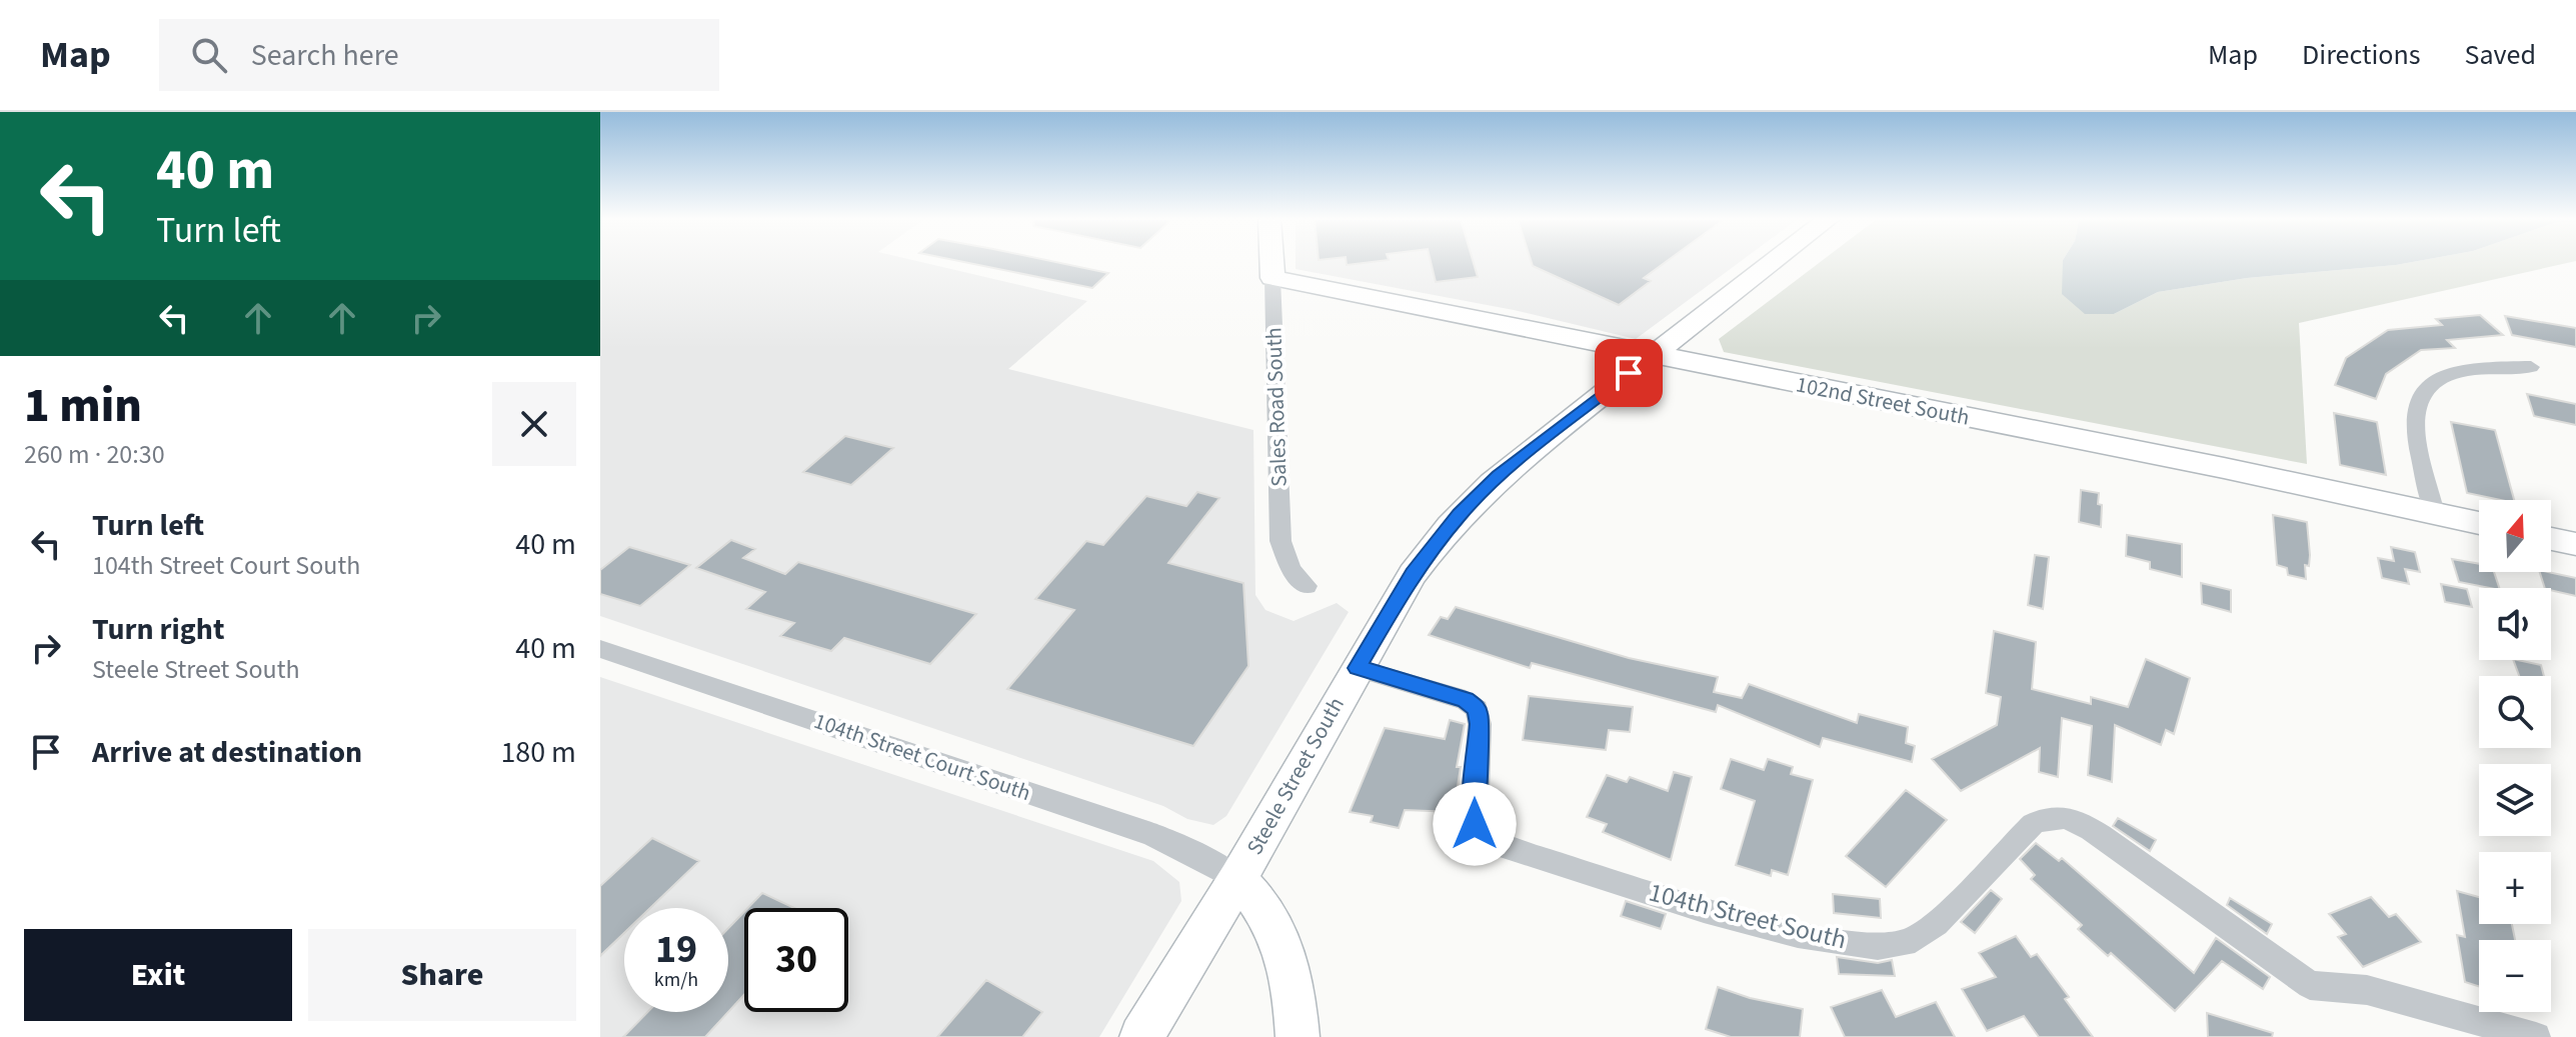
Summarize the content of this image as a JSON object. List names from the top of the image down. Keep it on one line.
{"streets":{"street":["102nd Street South","Sales Road South","104th Street Court South","Steele Street South","104th Street South"]},"crossings":[["102nd Street South","Sales Road South"],["102nd Street South","Steele Street South"],["104th Street Court South","Steele Street South"],["Steele Street South","104th Street South"]],"north":"top","page":{"header":"Map","search":"Search here","nav":["Map","Directions","Saved"],"turn":["40 m","Turn left"],"heading":["1 min","260 m · 20:30"],"list":[{"name":"Turn left","note":"104th Street Court South","value":"40 m"},{"name":"Turn right","note":"Steele Street South","value":"40 m"},{"name":"Arrive at destination","value":"180 m"}],"map_buttons":["+","−"],"speed":"19 km/h","limit":"30","buttons":["Exit","Share"]}}
